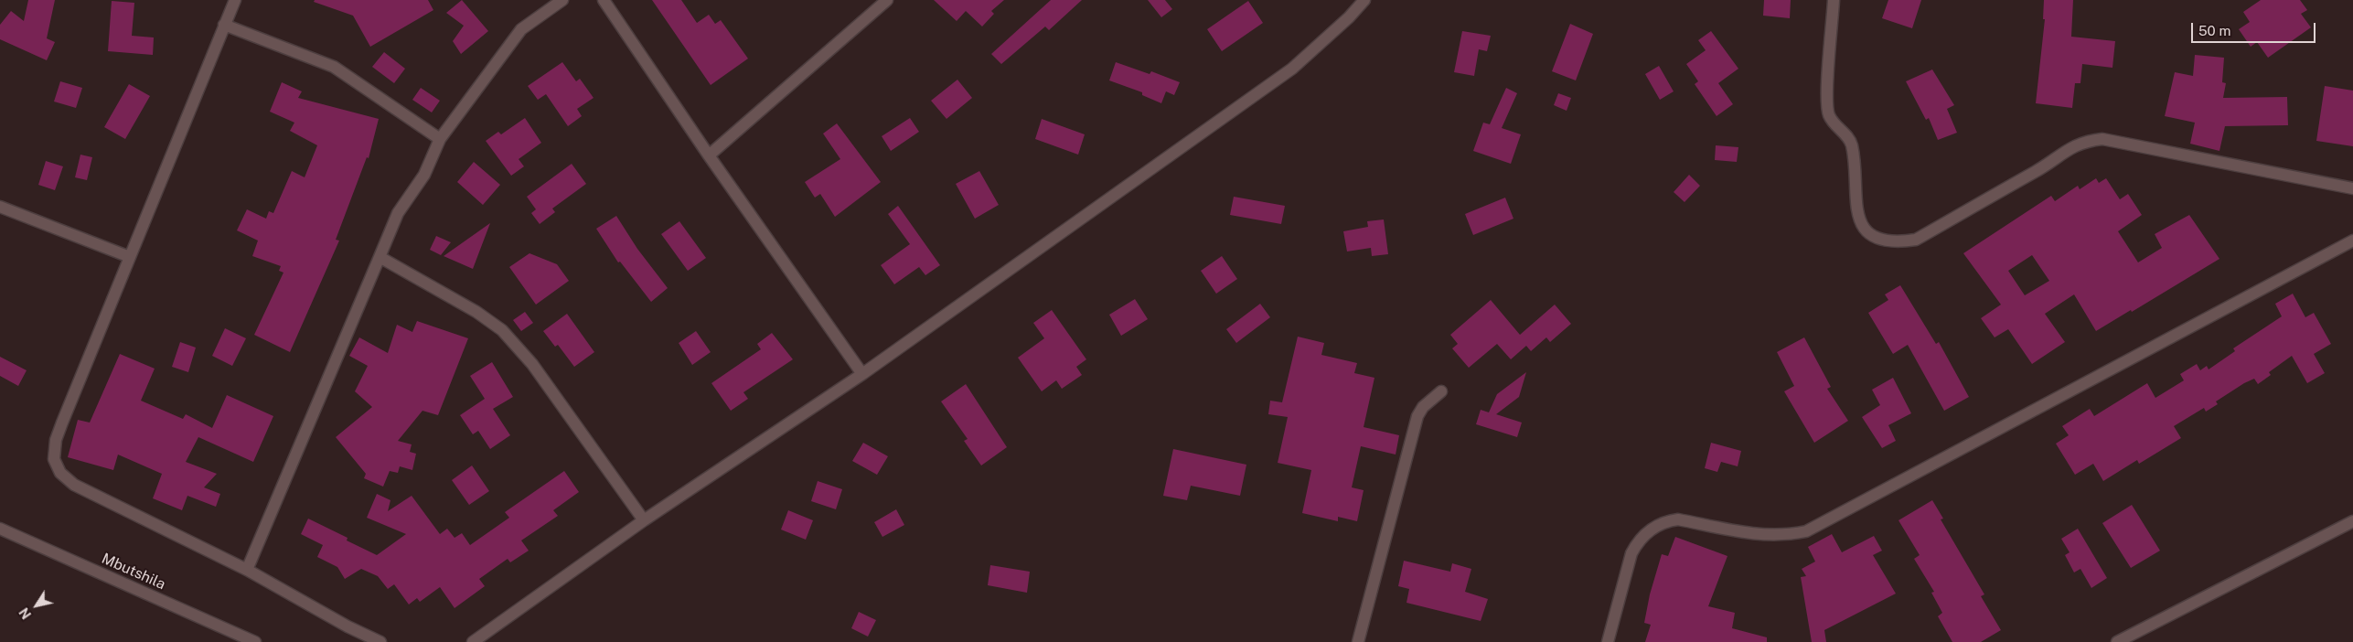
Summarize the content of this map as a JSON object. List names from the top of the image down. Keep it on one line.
{"streets":{"street":["Mbutshila"]},"scale_bar":"50 m","north":"bottom left"}
